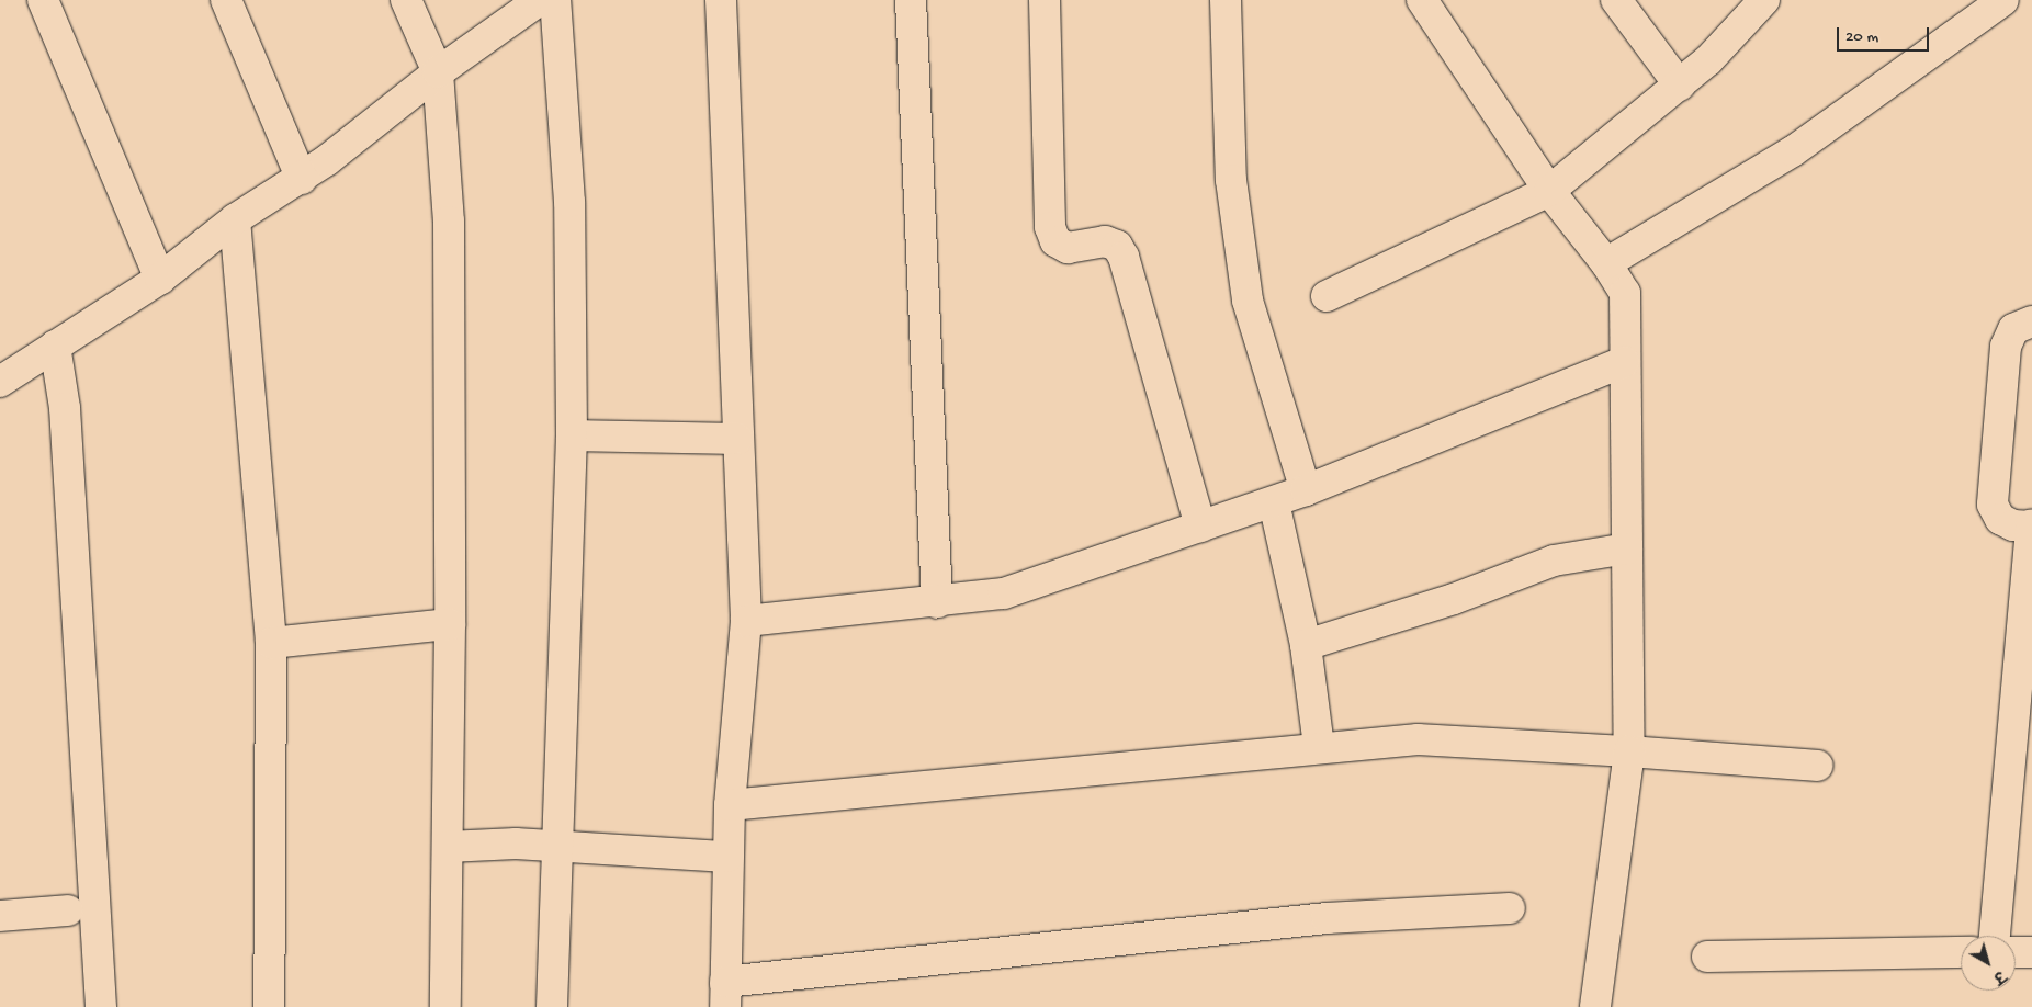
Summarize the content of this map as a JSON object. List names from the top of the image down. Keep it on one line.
{"scale_bar":"20 m","north":"bottom right"}
